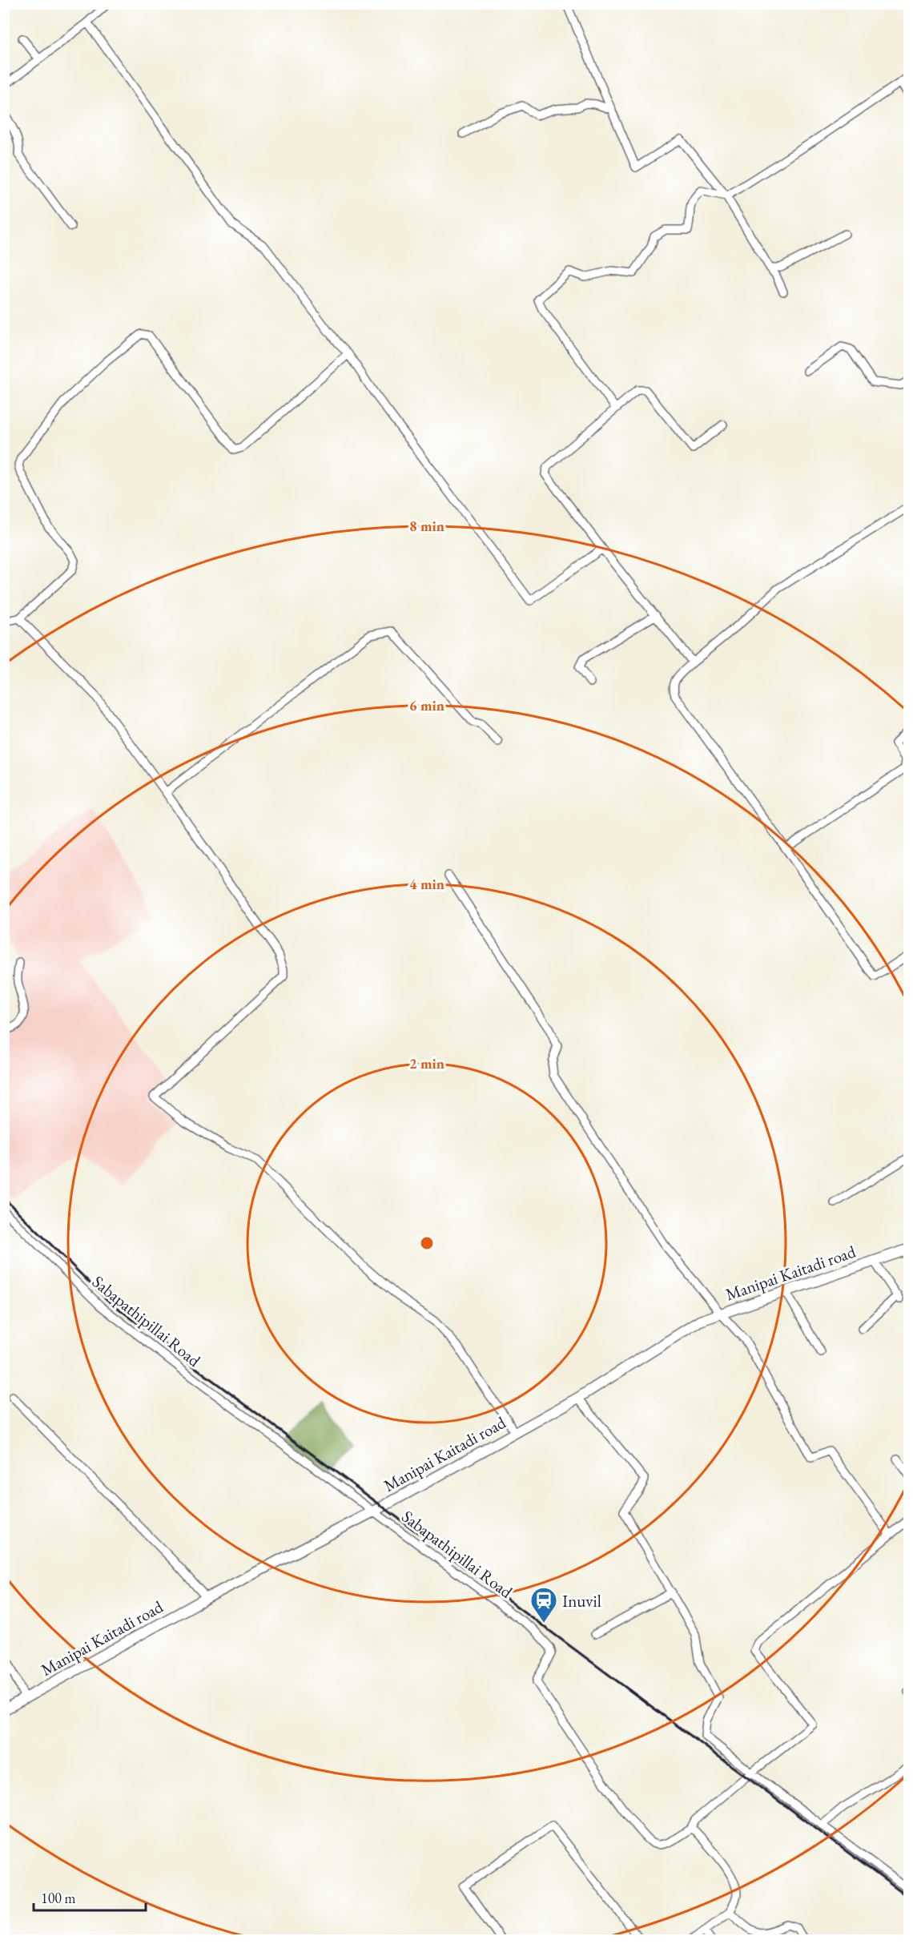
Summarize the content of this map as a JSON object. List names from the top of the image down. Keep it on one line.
{"streets":{"main road":["Manipai Kaitadi road"],"street":["Sabapathipillai Road"]},"crossings":[["Manipai Kaitadi road","Sabapathipillai Road"]],"places":{"station":["Inuvil"]},"scale_bar":"100 m","rings":["8 min","6 min","4 min","2 min"]}
